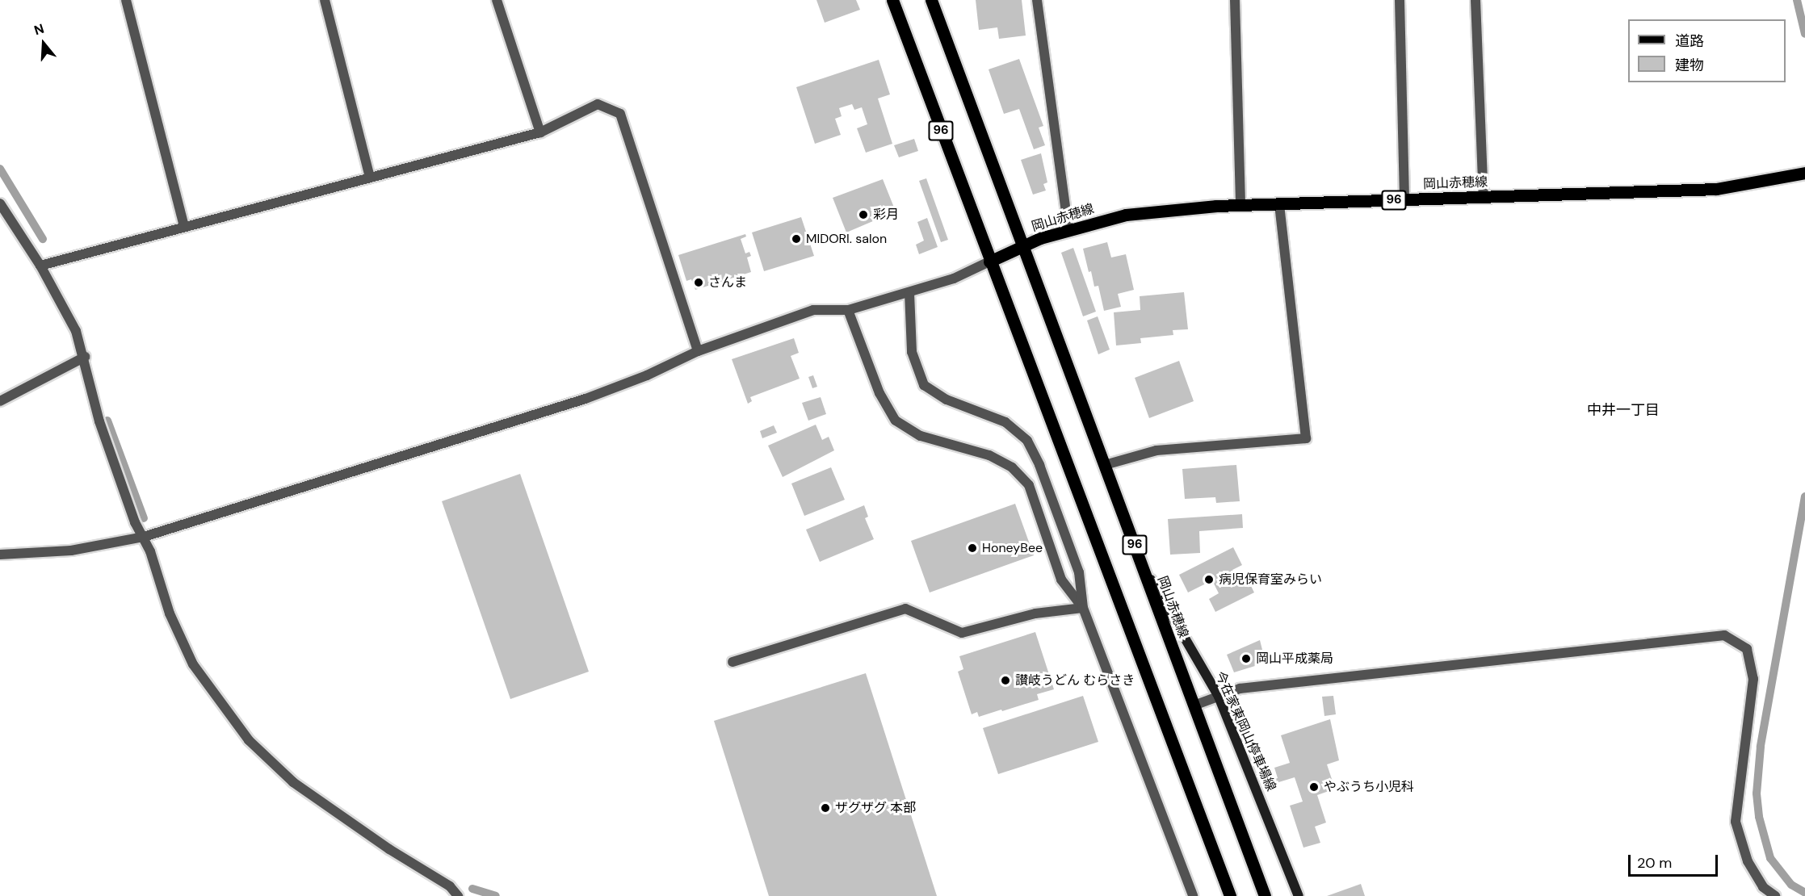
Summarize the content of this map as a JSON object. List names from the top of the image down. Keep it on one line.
{"streets":{"main road":["96","岡山赤穂線","今在家東岡山停車場線"]},"crossings":[["96","岡山赤穂線"],["岡山赤穂線","今在家東岡山停車場線"]],"districts":["中井一丁目"],"places":["彩月","MIDORI. salon","さんま","HoneyBee","病児保育室みらい","岡山平成薬局","讃岐うどん むらさき","やぶうち小児科","ザグザグ 本部"],"legend":["道路","建物"],"scale_bar":"20 m","north":"top"}
